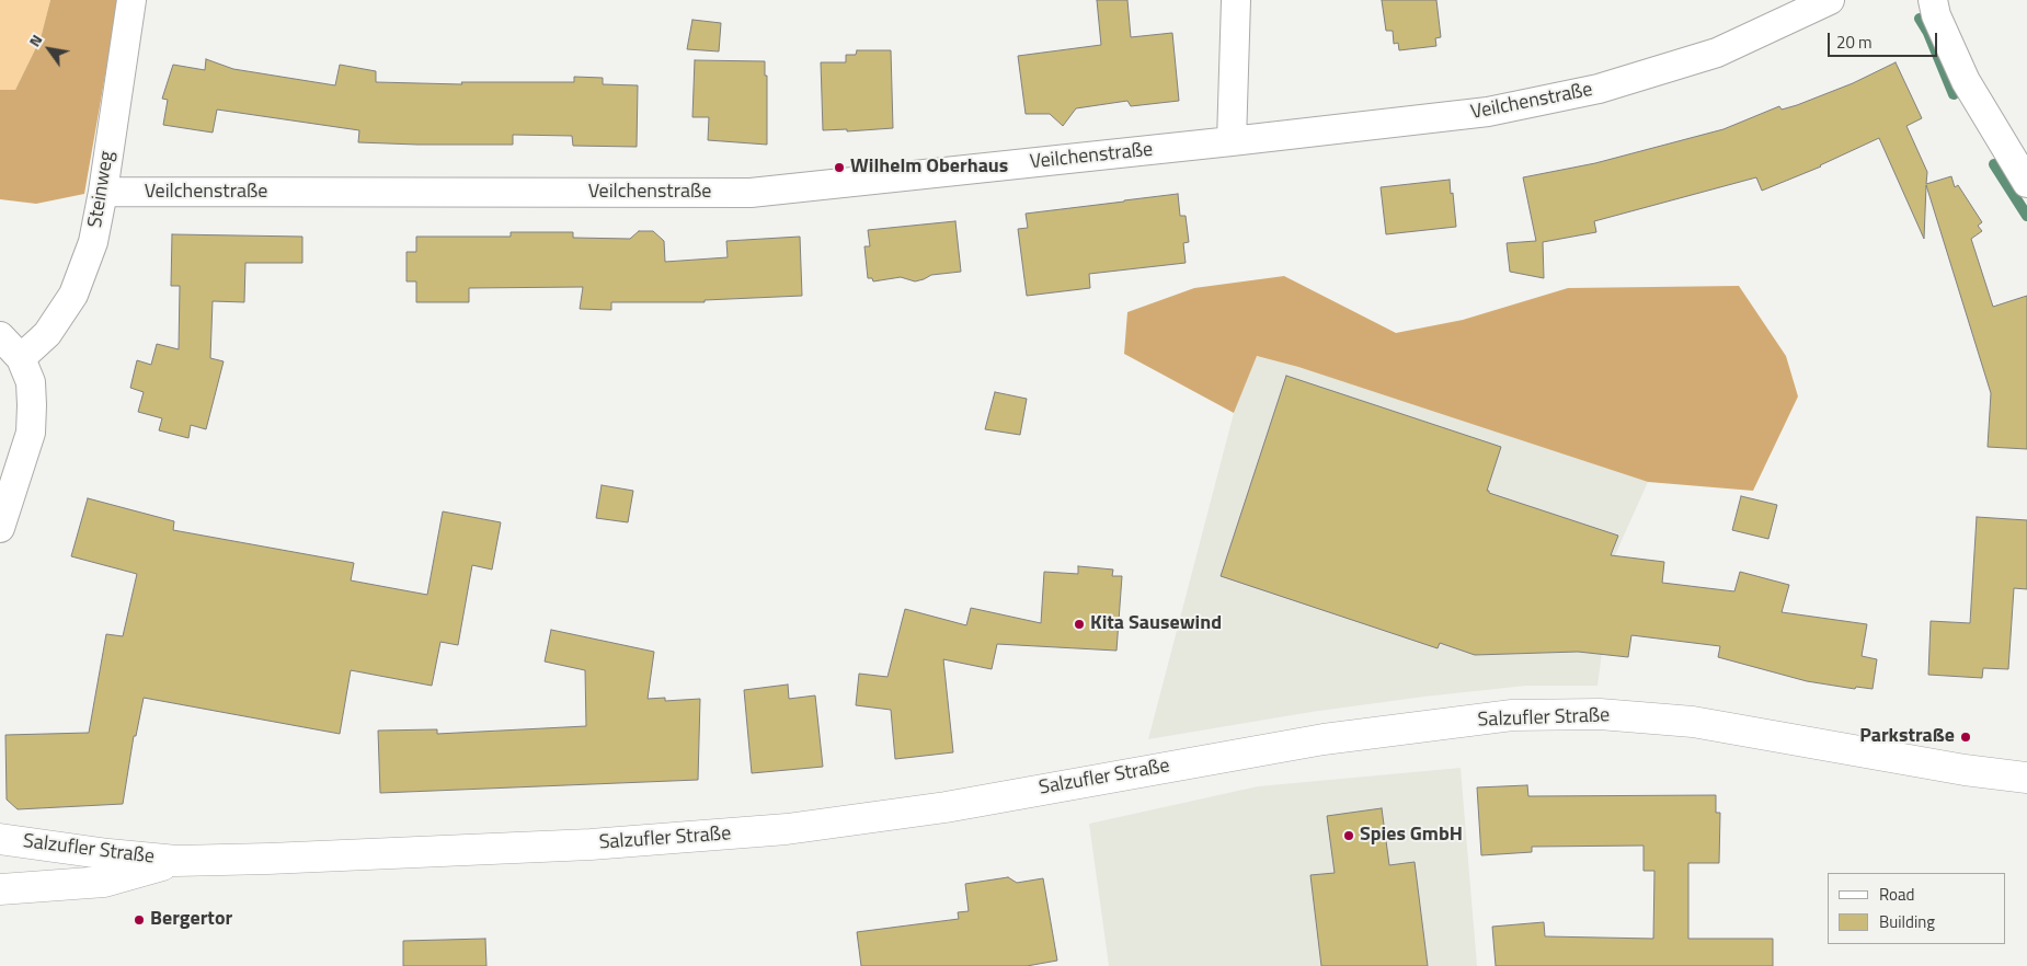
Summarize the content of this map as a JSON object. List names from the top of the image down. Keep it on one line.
{"streets":{"main road":["Salzufler Straße"],"street":["Veilchenstraße","Steinweg"]},"crossings":[["Veilchenstraße","Steinweg"]],"places":["Wilhelm Oberhaus","Kita Sausewind","Parkstraße","Spies GmbH","Bergertor"],"legend":["Road","Building"],"scale_bar":"20 m","north":"top left"}
